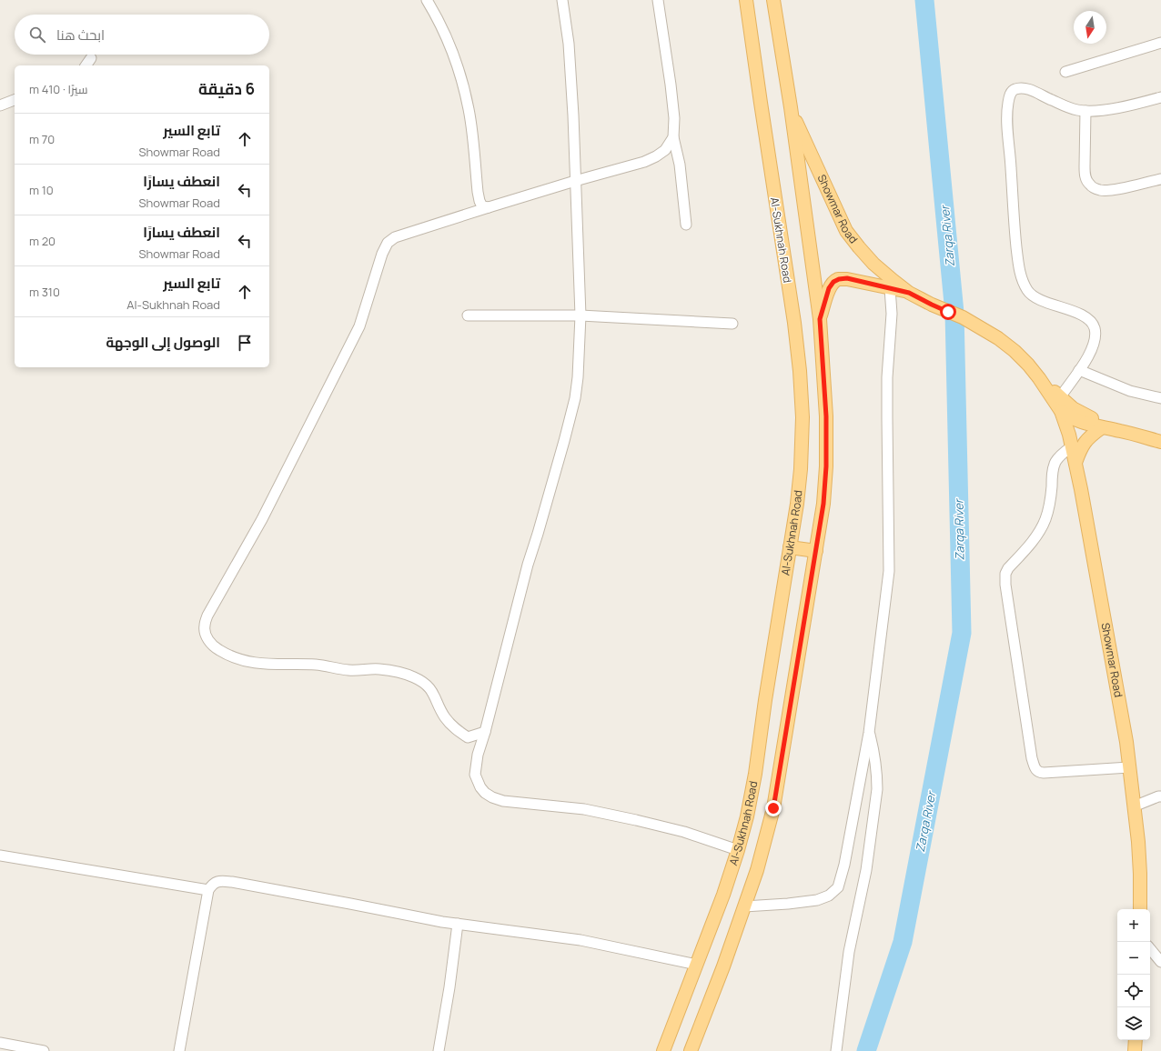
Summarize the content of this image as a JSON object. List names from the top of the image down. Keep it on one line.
{"streets":{"main road":["Showmar Road","Al-Sukhnah Road"]},"water":["Zarqa River"],"north":"bottom","page":{"search":"ابحث هنا","heading":["6 دقيقة","سيرًا · 410 m"],"list":[["تابع السير","Showmar Road","70 m"],["انعطف يسارًا","Showmar Road","10 m"],["انعطف يسارًا","Showmar Road","20 m"],["تابع السير","Al-Sukhnah Road","310 m"],"الوصول إلى الوجهة"],"map_buttons":["+","−"]}}
